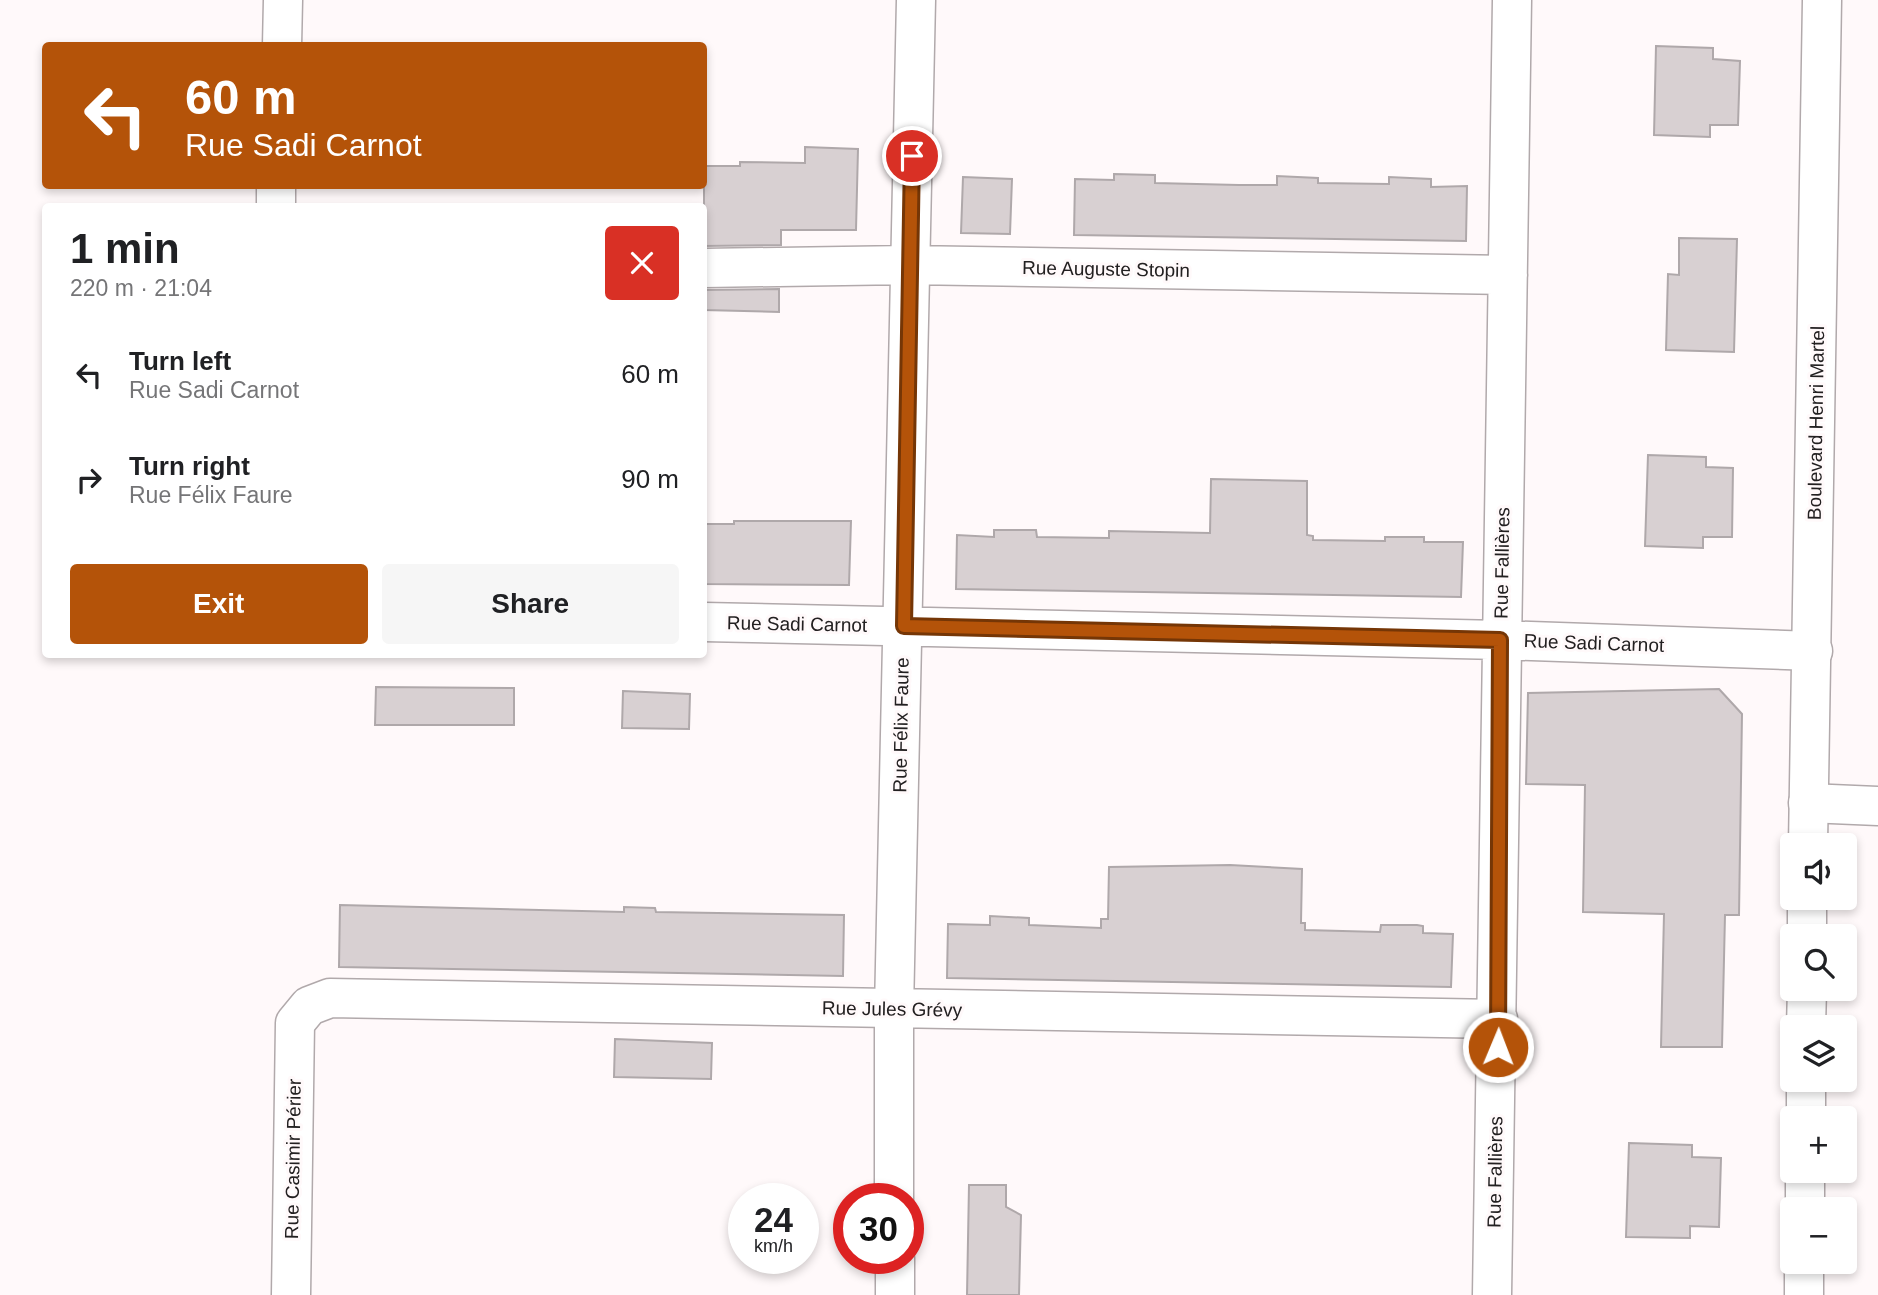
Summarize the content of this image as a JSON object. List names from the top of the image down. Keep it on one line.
{"streets":{"street":["Rue Auguste Stopin","Boulevard Henri Martel","Rue Fallières","Rue Sadi Carnot","Rue Félix Faure","Rue Jules Grévy","Rue Casimir Périer"]},"crossings":[["Rue Auguste Stopin","Rue Fallières"],["Rue Auguste Stopin","Rue Félix Faure"],["Boulevard Henri Martel","Rue Sadi Carnot"],["Rue Fallières","Rue Sadi Carnot"],["Rue Fallières","Rue Jules Grévy"],["Rue Sadi Carnot","Rue Félix Faure"],["Rue Félix Faure","Rue Jules Grévy"],["Rue Jules Grévy","Rue Casimir Périer"]],"page":{"turn":["60 m","Rue Sadi Carnot"],"heading":["1 min","220 m · 21:04"],"list":[{"name":"Turn left","note":"Rue Sadi Carnot","value":"60 m"},{"name":"Turn right","note":"Rue Félix Faure","value":"90 m"}],"buttons":["Exit","Share"],"map_buttons":["+","−"],"speed":"24 km/h","limit":"30"}}
